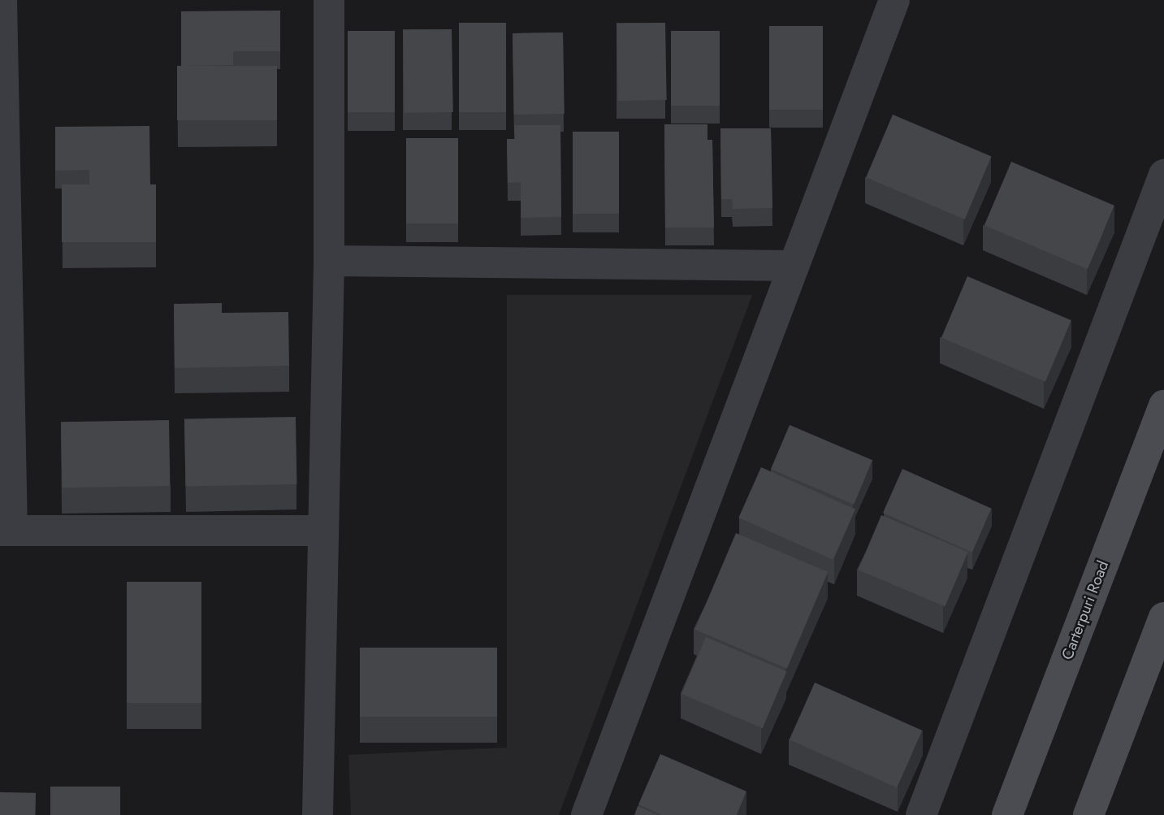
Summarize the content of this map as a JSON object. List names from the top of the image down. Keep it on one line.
{"streets":{"main road":["Carterpuri Road"]}}
